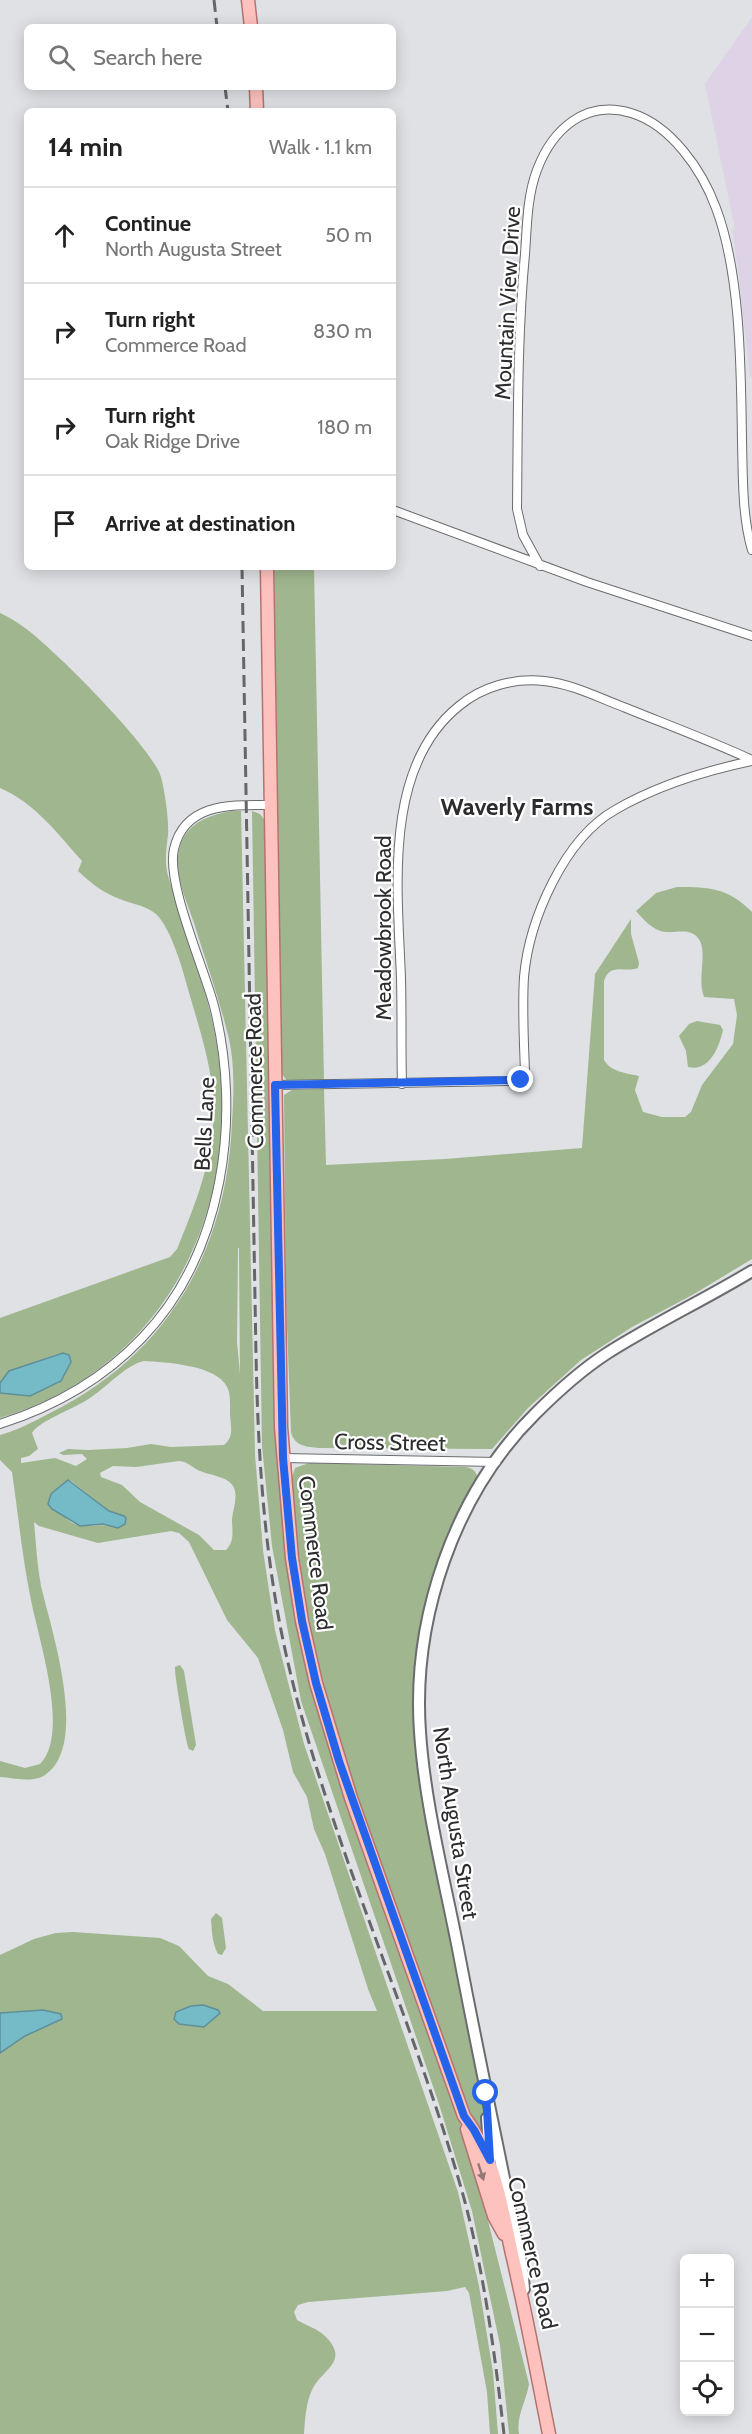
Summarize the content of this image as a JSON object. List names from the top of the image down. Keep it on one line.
{"streets":{"main road":["Commerce Road","North Augusta Street"],"street":["Mountain View Drive","Meadowbrook Road","Bells Lane","Cross Street"]},"crossings":[["Commerce Road","Bells Lane"],["Commerce Road","Cross Street"],["Commerce Road","North Augusta Street"],["Cross Street","North Augusta Street"]],"districts":["Waverly Farms"],"page":{"search":"Search here","heading":["14 min","Walk · 1.1 km"],"list":[["Continue","North Augusta Street","50 m"],["Turn right","Commerce Road","830 m"],["Turn right","Oak Ridge Drive","180 m"],"Arrive at destination"],"map_buttons":["+","−"]}}
